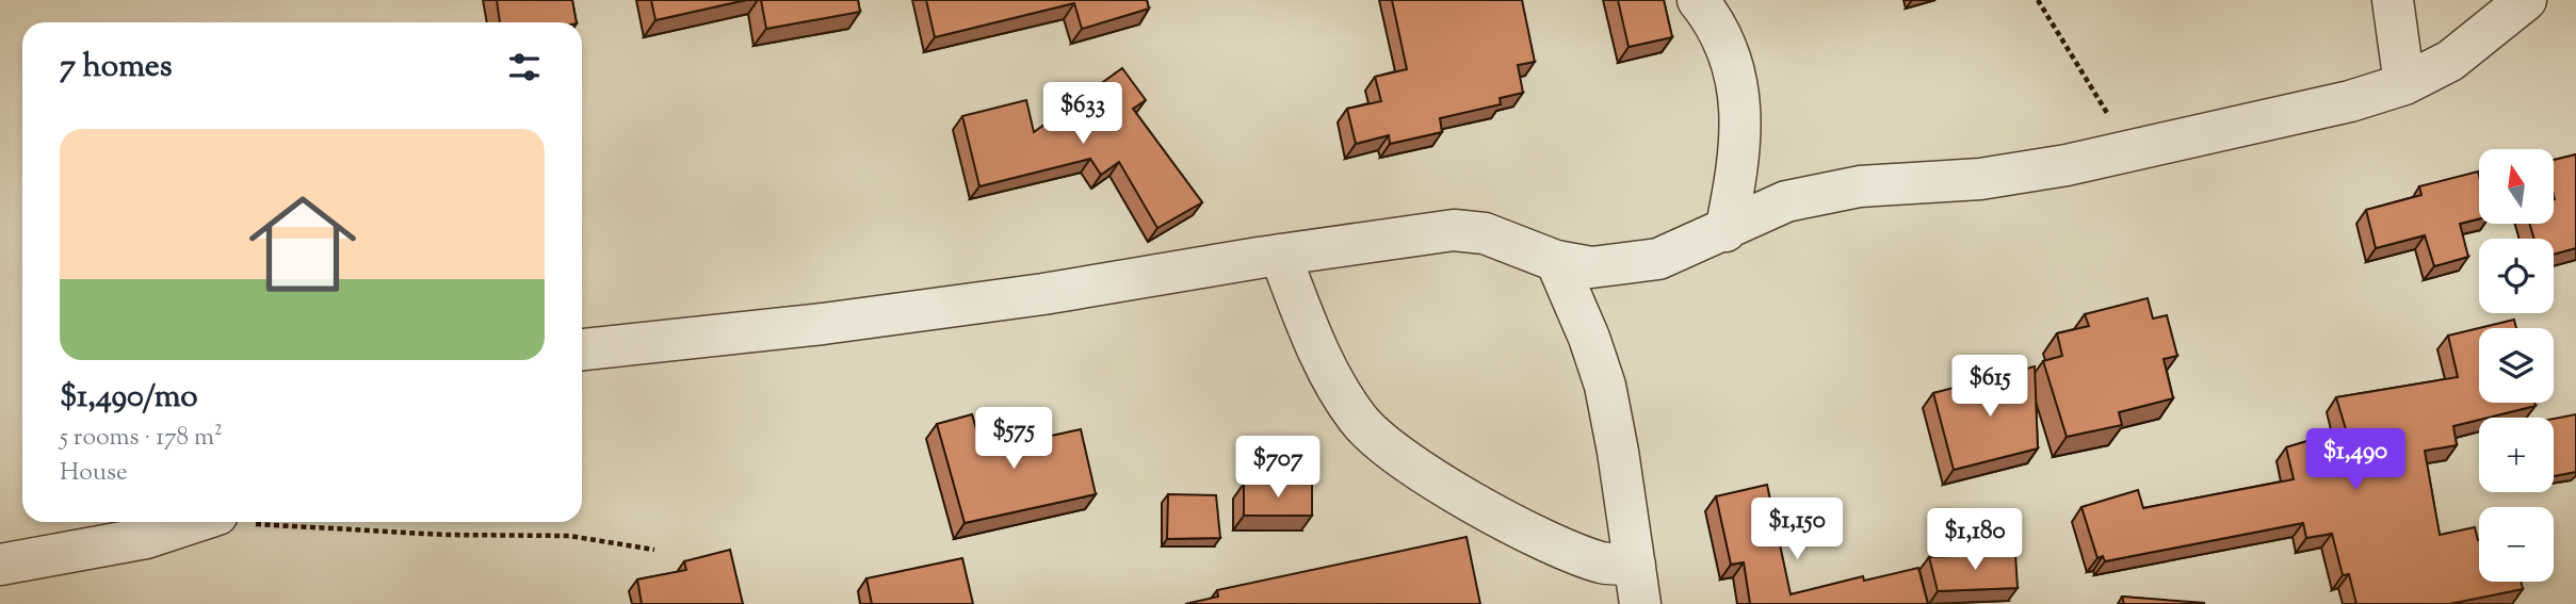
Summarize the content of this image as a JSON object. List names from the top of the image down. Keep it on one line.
{"north":"top","page":{"heading":"7 homes","price":["$633","$615","$575","$1,490","$707","$1,150","$1,180"],"list":[{"name":"$1,490/mo","note":"5 rooms · 178 m² · House"}],"map_buttons":["+","−"]}}
